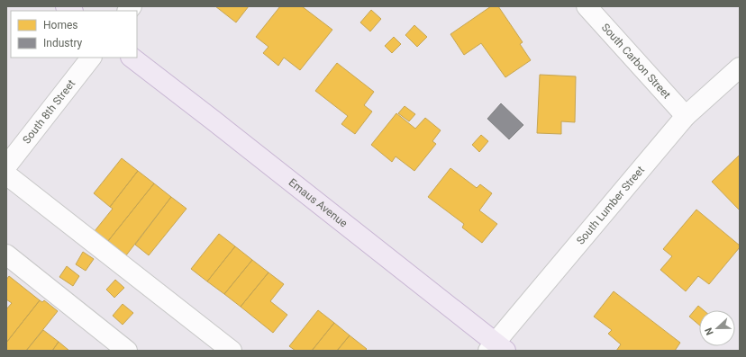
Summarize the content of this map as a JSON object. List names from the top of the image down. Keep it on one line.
{"streets":{"main road":["Emaus Avenue"],"street":["South Carbon Street","South 8th Street","South Lumber Street"]},"crossings":[["South Carbon Street","South Lumber Street"],["Emaus Avenue","South Lumber Street"]],"legend":["Homes","Industry"],"north":"left"}
